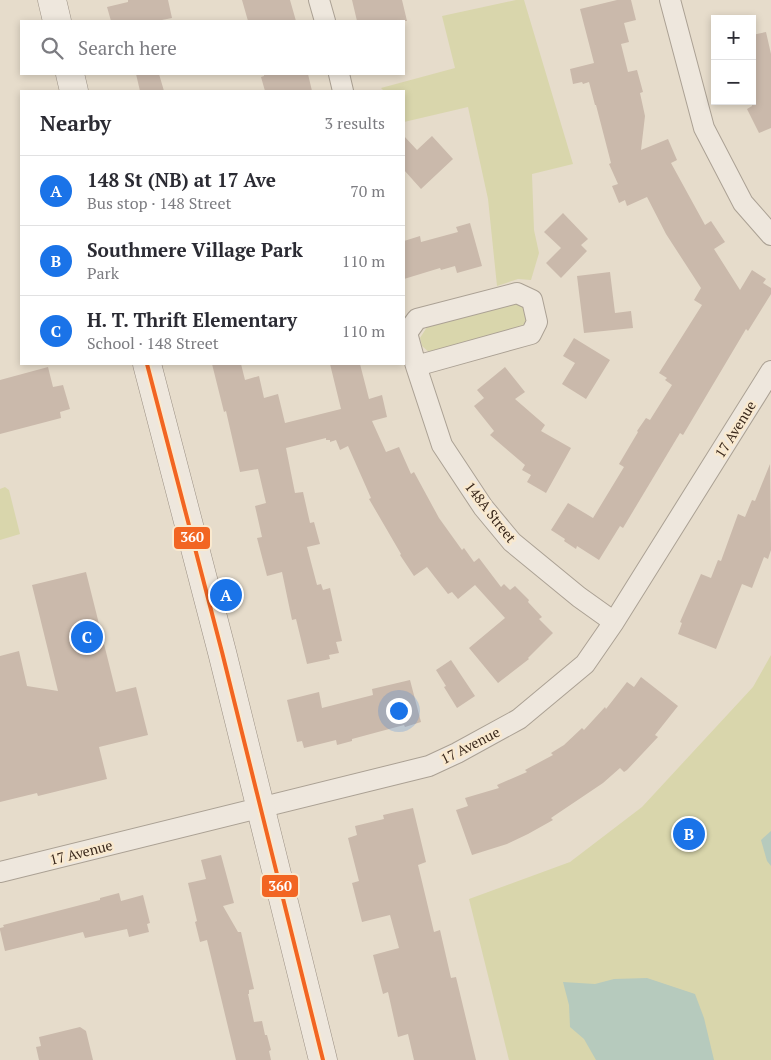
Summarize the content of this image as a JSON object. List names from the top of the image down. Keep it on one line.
{"streets":{"street":["17 Avenue","148A Street"]},"crossings":[["17 Avenue","148A Street"]],"lines":["transit line 360"],"page":{"map_buttons":["+","−"],"search":"Search here","heading":["Nearby","3 results"],"list":[{"mark":"A","name":"148 St (NB) at 17 Ave","note":"Bus stop · 148 Street","value":"70 m"},{"mark":"B","name":"Southmere Village Park","note":"Park","value":"110 m"},{"mark":"C","name":"H. T. Thrift Elementary","note":"School · 148 Street","value":"110 m"}],"pins":["A","C","B"]}}
